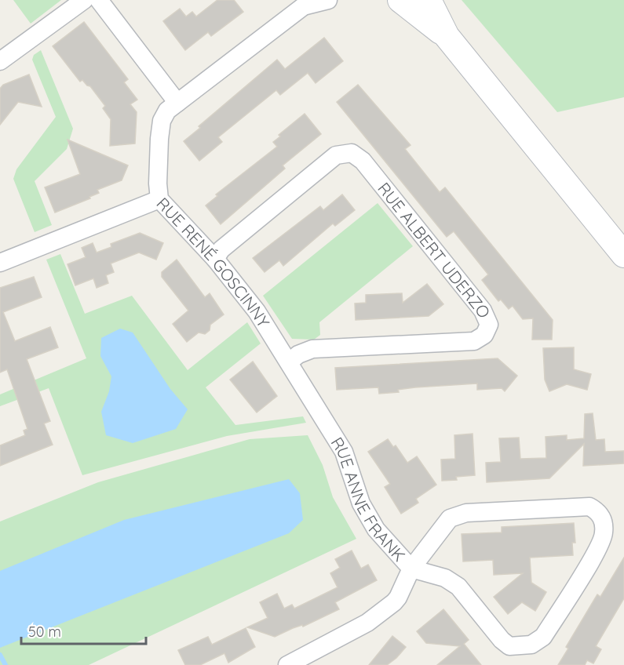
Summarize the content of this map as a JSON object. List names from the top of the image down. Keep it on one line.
{"streets":{"street":["RUE ALBERT UDERZO","RUE RENÉ GOSCINNY","RUE ANNE FRANK"]},"crossings":[["RUE ALBERT UDERZO","RUE RENÉ GOSCINNY"],["RUE RENÉ GOSCINNY","RUE ANNE FRANK"]],"scale_bar":"50 m"}
